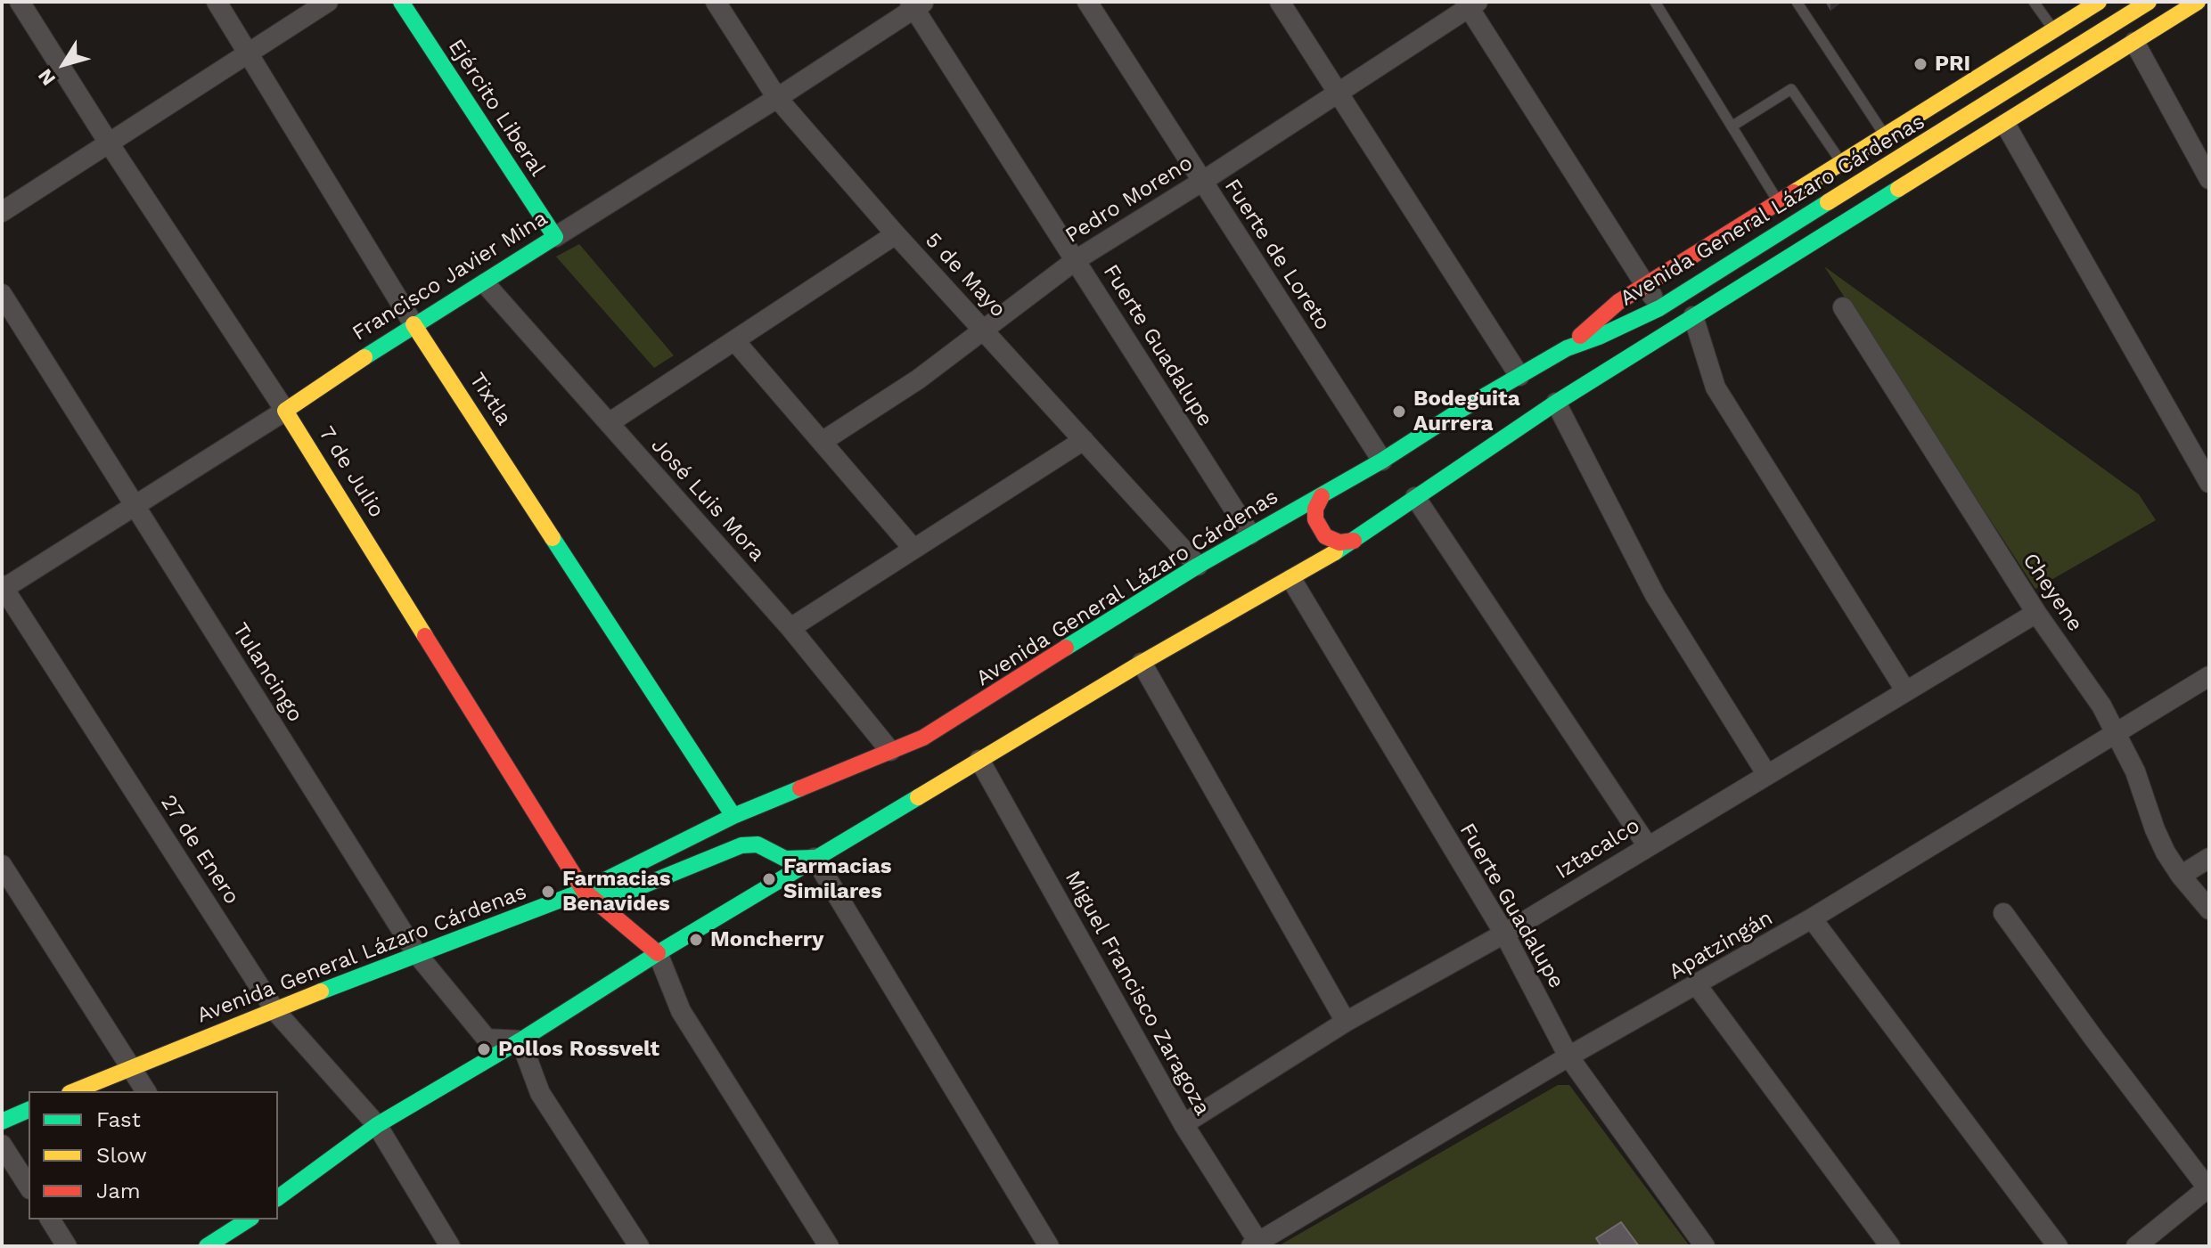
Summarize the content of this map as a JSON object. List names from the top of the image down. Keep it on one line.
{"streets":{"street":["Ejército Liberal","Pedro Moreno","Avenida General Lázaro Cárdenas","Fuerte de Loreto","5 de Mayo","Francisco Javier Mina","Fuerte Guadalupe","Tixtla","7 de Julio","José Luis Mora","Cheyene","Tulancingo","Iztacalco","27 de Enero","Apatzingán","Miguel Francisco Zaragoza"]},"crossings":[["Ejército Liberal","Francisco Javier Mina"],["Pedro Moreno","Fuerte de Loreto"],["Pedro Moreno","5 de Mayo"],["Pedro Moreno","Fuerte Guadalupe"],["Avenida General Lázaro Cárdenas","Fuerte de Loreto"],["Avenida General Lázaro Cárdenas","5 de Mayo"],["Avenida General Lázaro Cárdenas","Fuerte Guadalupe"],["Avenida General Lázaro Cárdenas","Tixtla"],["Avenida General Lázaro Cárdenas","7 de Julio"],["Avenida General Lázaro Cárdenas","José Luis Mora"],["Avenida General Lázaro Cárdenas","Tulancingo"],["Avenida General Lázaro Cárdenas","27 de Enero"],["5 de Mayo","Francisco Javier Mina"],["Francisco Javier Mina","Fuerte Guadalupe"],["Francisco Javier Mina","Tixtla"],["Francisco Javier Mina","7 de Julio"],["Francisco Javier Mina","José Luis Mora"],["Francisco Javier Mina","Tulancingo"],["Francisco Javier Mina","27 de Enero"],["Fuerte Guadalupe","Iztacalco"],["Fuerte Guadalupe","Apatzingán"],["Cheyene","Iztacalco"],["Cheyene","Apatzingán"],["Iztacalco","Miguel Francisco Zaragoza"],["Apatzingán","Miguel Francisco Zaragoza"]],"places":["PRI","Bodeguita Aurrera","Farmacias Similares","Farmacias Benavides","Moncherry","Pollos Rossvelt"],"legend":["Fast","Slow","Jam"],"north":"bottom left"}
